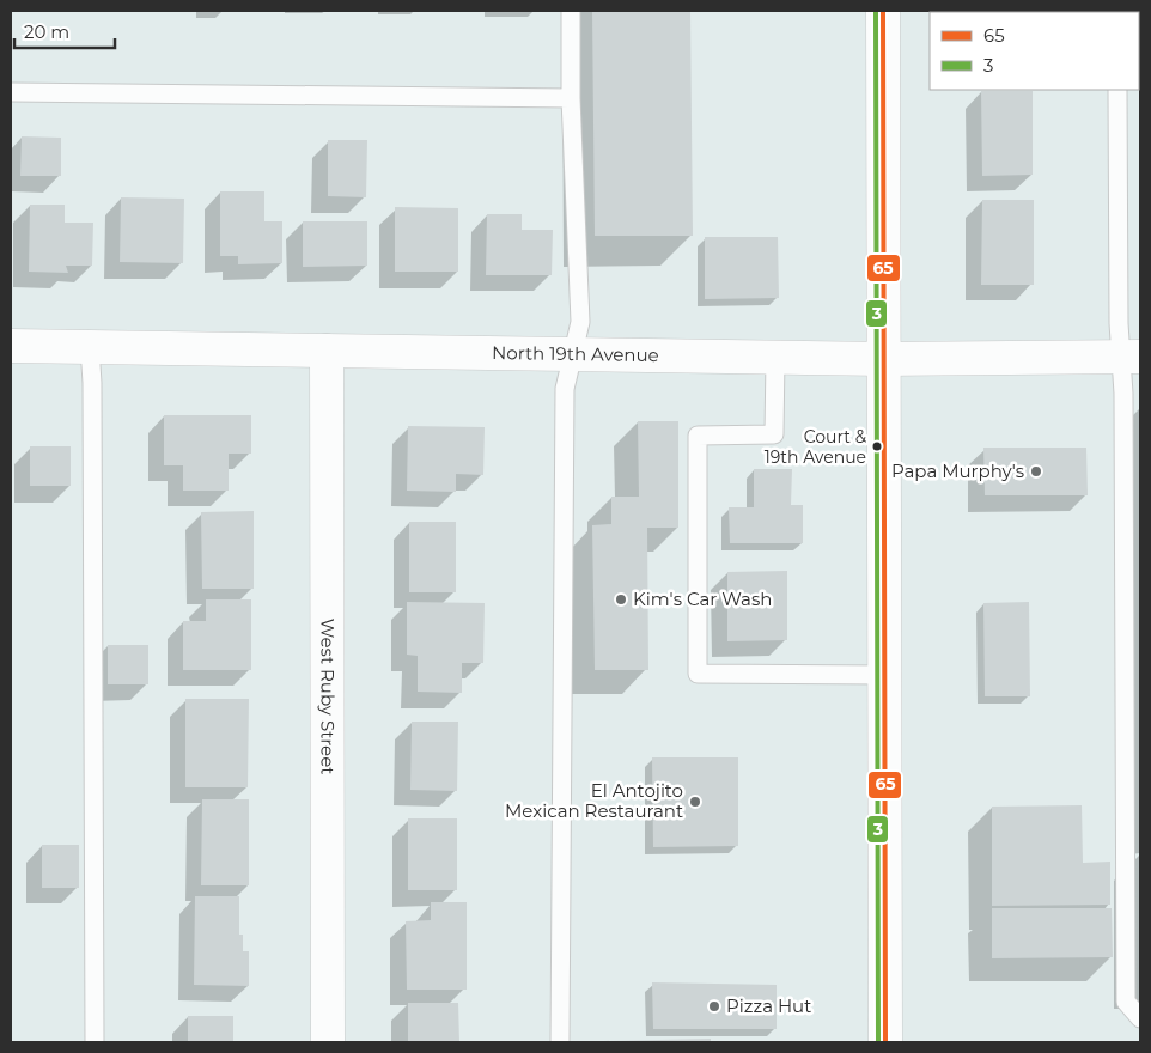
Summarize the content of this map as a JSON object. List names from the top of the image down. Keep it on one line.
{"streets":{"street":["North 19th Avenue","West Ruby Street"]},"crossings":[["North 19th Avenue","West Ruby Street"]],"places":["Court & 19th Avenue","Papa Murphy's","Kim's Car Wash","El Antojito Mexican Restaurant","Pizza Hut"],"lines":["transit line 65","transit line 3"],"legend":["65","3"],"scale_bar":"20 m"}
